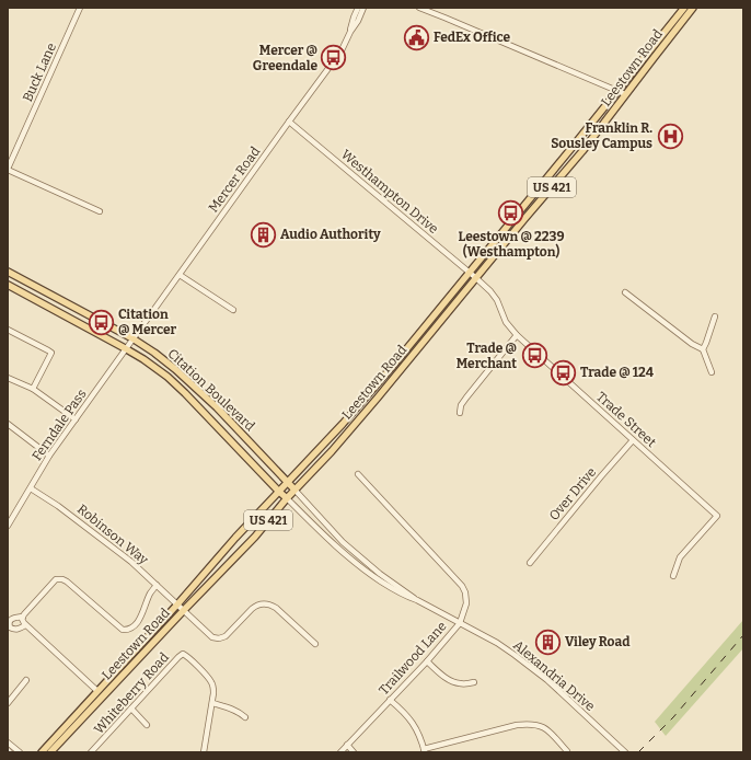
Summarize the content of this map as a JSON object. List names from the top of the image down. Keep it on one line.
{"streets":{"main road":["Leestown Road","US 421","Citation Boulevard"],"street":["Buck Lane","Mercer Road","Westhampton Drive","Trade Street","Ferndale Pass","Over Drive","Robinson Way","Trailwood Lane","Alexandria Drive","Whiteberry Road"]},"crossings":[["Leestown Road","Westhampton Drive"],["Leestown Road","Citation Boulevard"],["Leestown Road","Trade Street"],["Leestown Road","Robinson Way"],["Leestown Road","Alexandria Drive"],["Mercer Road","Westhampton Drive"],["Mercer Road","Citation Boulevard"],["Mercer Road","Ferndale Pass"],["Westhampton Drive","Trade Street"],["Citation Boulevard","Ferndale Pass"],["Citation Boulevard","Alexandria Drive"],["Trade Street","Over Drive"],["Ferndale Pass","Robinson Way"],["Trailwood Lane","Alexandria Drive"]],"places":{"public building":["FedEx Office"],"bus stop":["Mercer @ Greendale","Leestown @ 2239 (Westhampton)","Citation @ Mercer","Trade @ Merchant","Trade @ 124"],"hospital":["Franklin R. Sousley Campus"],"building":["Audio Authority","Viley Road"]}}
